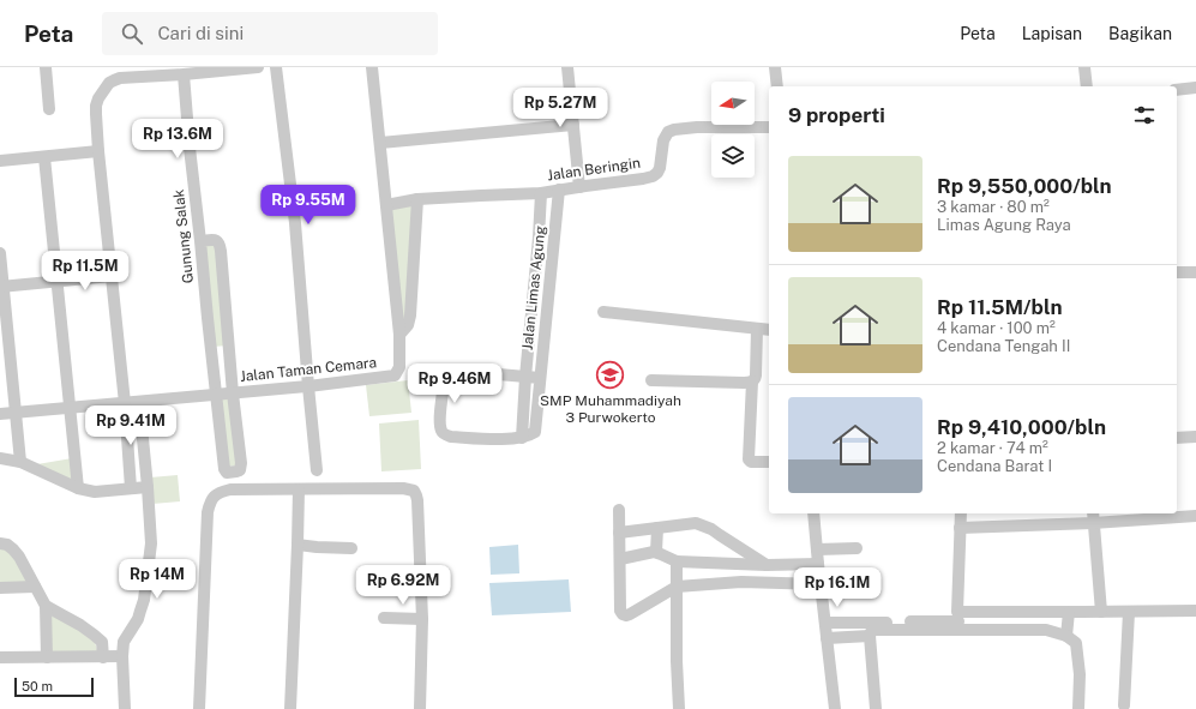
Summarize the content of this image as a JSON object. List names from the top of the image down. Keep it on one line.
{"streets":{"street":["Jalan Beringin","Gunung Salak","Jalan Limas Agung","Jalan Taman Cemara"]},"crossings":[["Jalan Beringin","Jalan Limas Agung"],["Jalan Beringin","Jalan Taman Cemara"],["Gunung Salak","Jalan Taman Cemara"]],"places":{"school or university":["SMP Muhammadiyah 3 Purwokerto"]},"scale_bar":"50 m","north":"left","page":{"header":"Peta","search":"Cari di sini","nav":["Peta","Lapisan","Bagikan"],"heading":"9 properti","price":["Rp 5.27M","Rp 13.6M","Rp 9.55M","Rp 11.5M","Rp 9.46M","Rp 9.41M","Rp 14M","Rp 6.92M","Rp 16.1M"],"list":[{"name":"Rp 9,550,000/bln","note":"3 kamar · 80 m² · Limas Agung Raya"},{"name":"Rp 11.5M/bln","note":"4 kamar · 100 m² · Cendana Tengah II"},{"name":"Rp 9,410,000/bln","note":"2 kamar · 74 m² · Cendana Barat I"}],"scale":"50 m"}}
